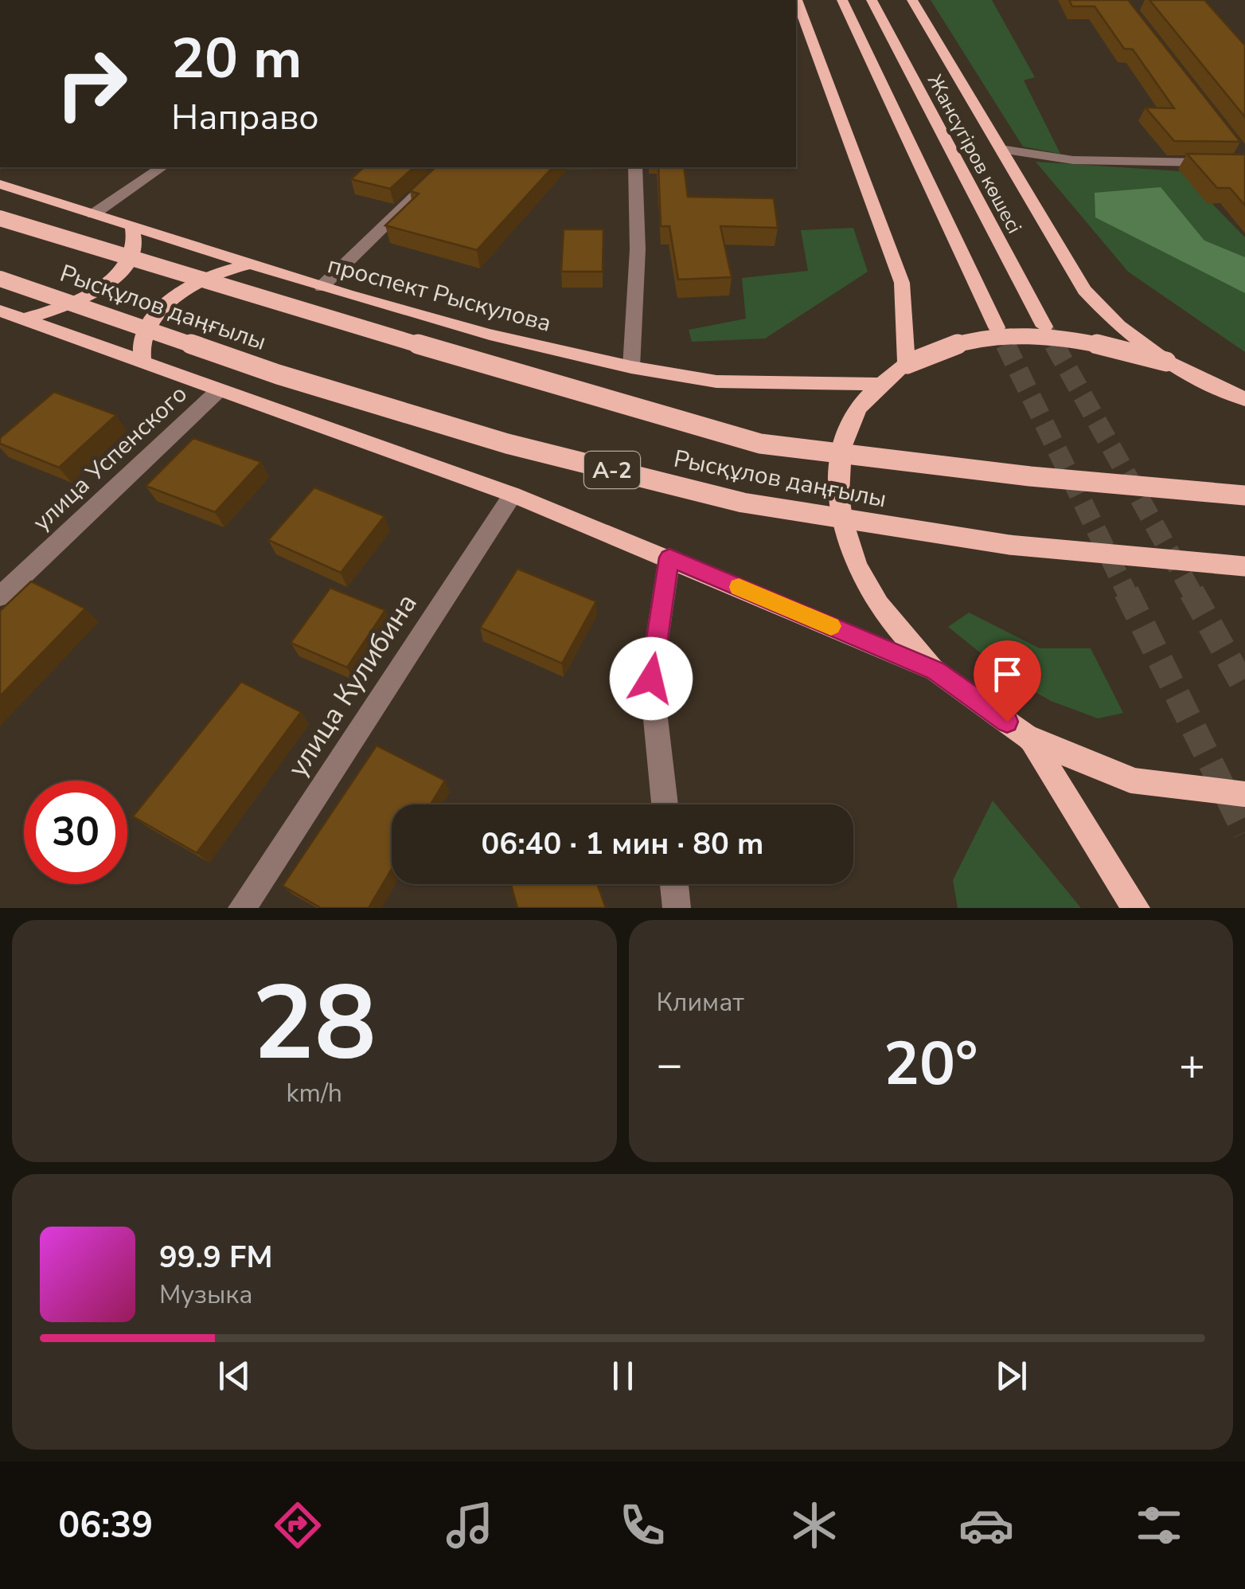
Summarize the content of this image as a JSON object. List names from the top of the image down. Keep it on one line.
{"streets":{"main road":["Жансүгіров көшесі","проспект Рыскулова","Рысқұлов даңғылы","A-2"],"street":["улица Успенского","улица Кулибина"]},"page":{"turn":["20 m","Направо"],"limit":"30","trip":"06:40 · 1 мин · 80 m","tile":[["28","km/h"],"Климат"],"heat":["−","20°","+"],"song":["99.9 FM","Музыка"],"tabs":"06:39"}}
